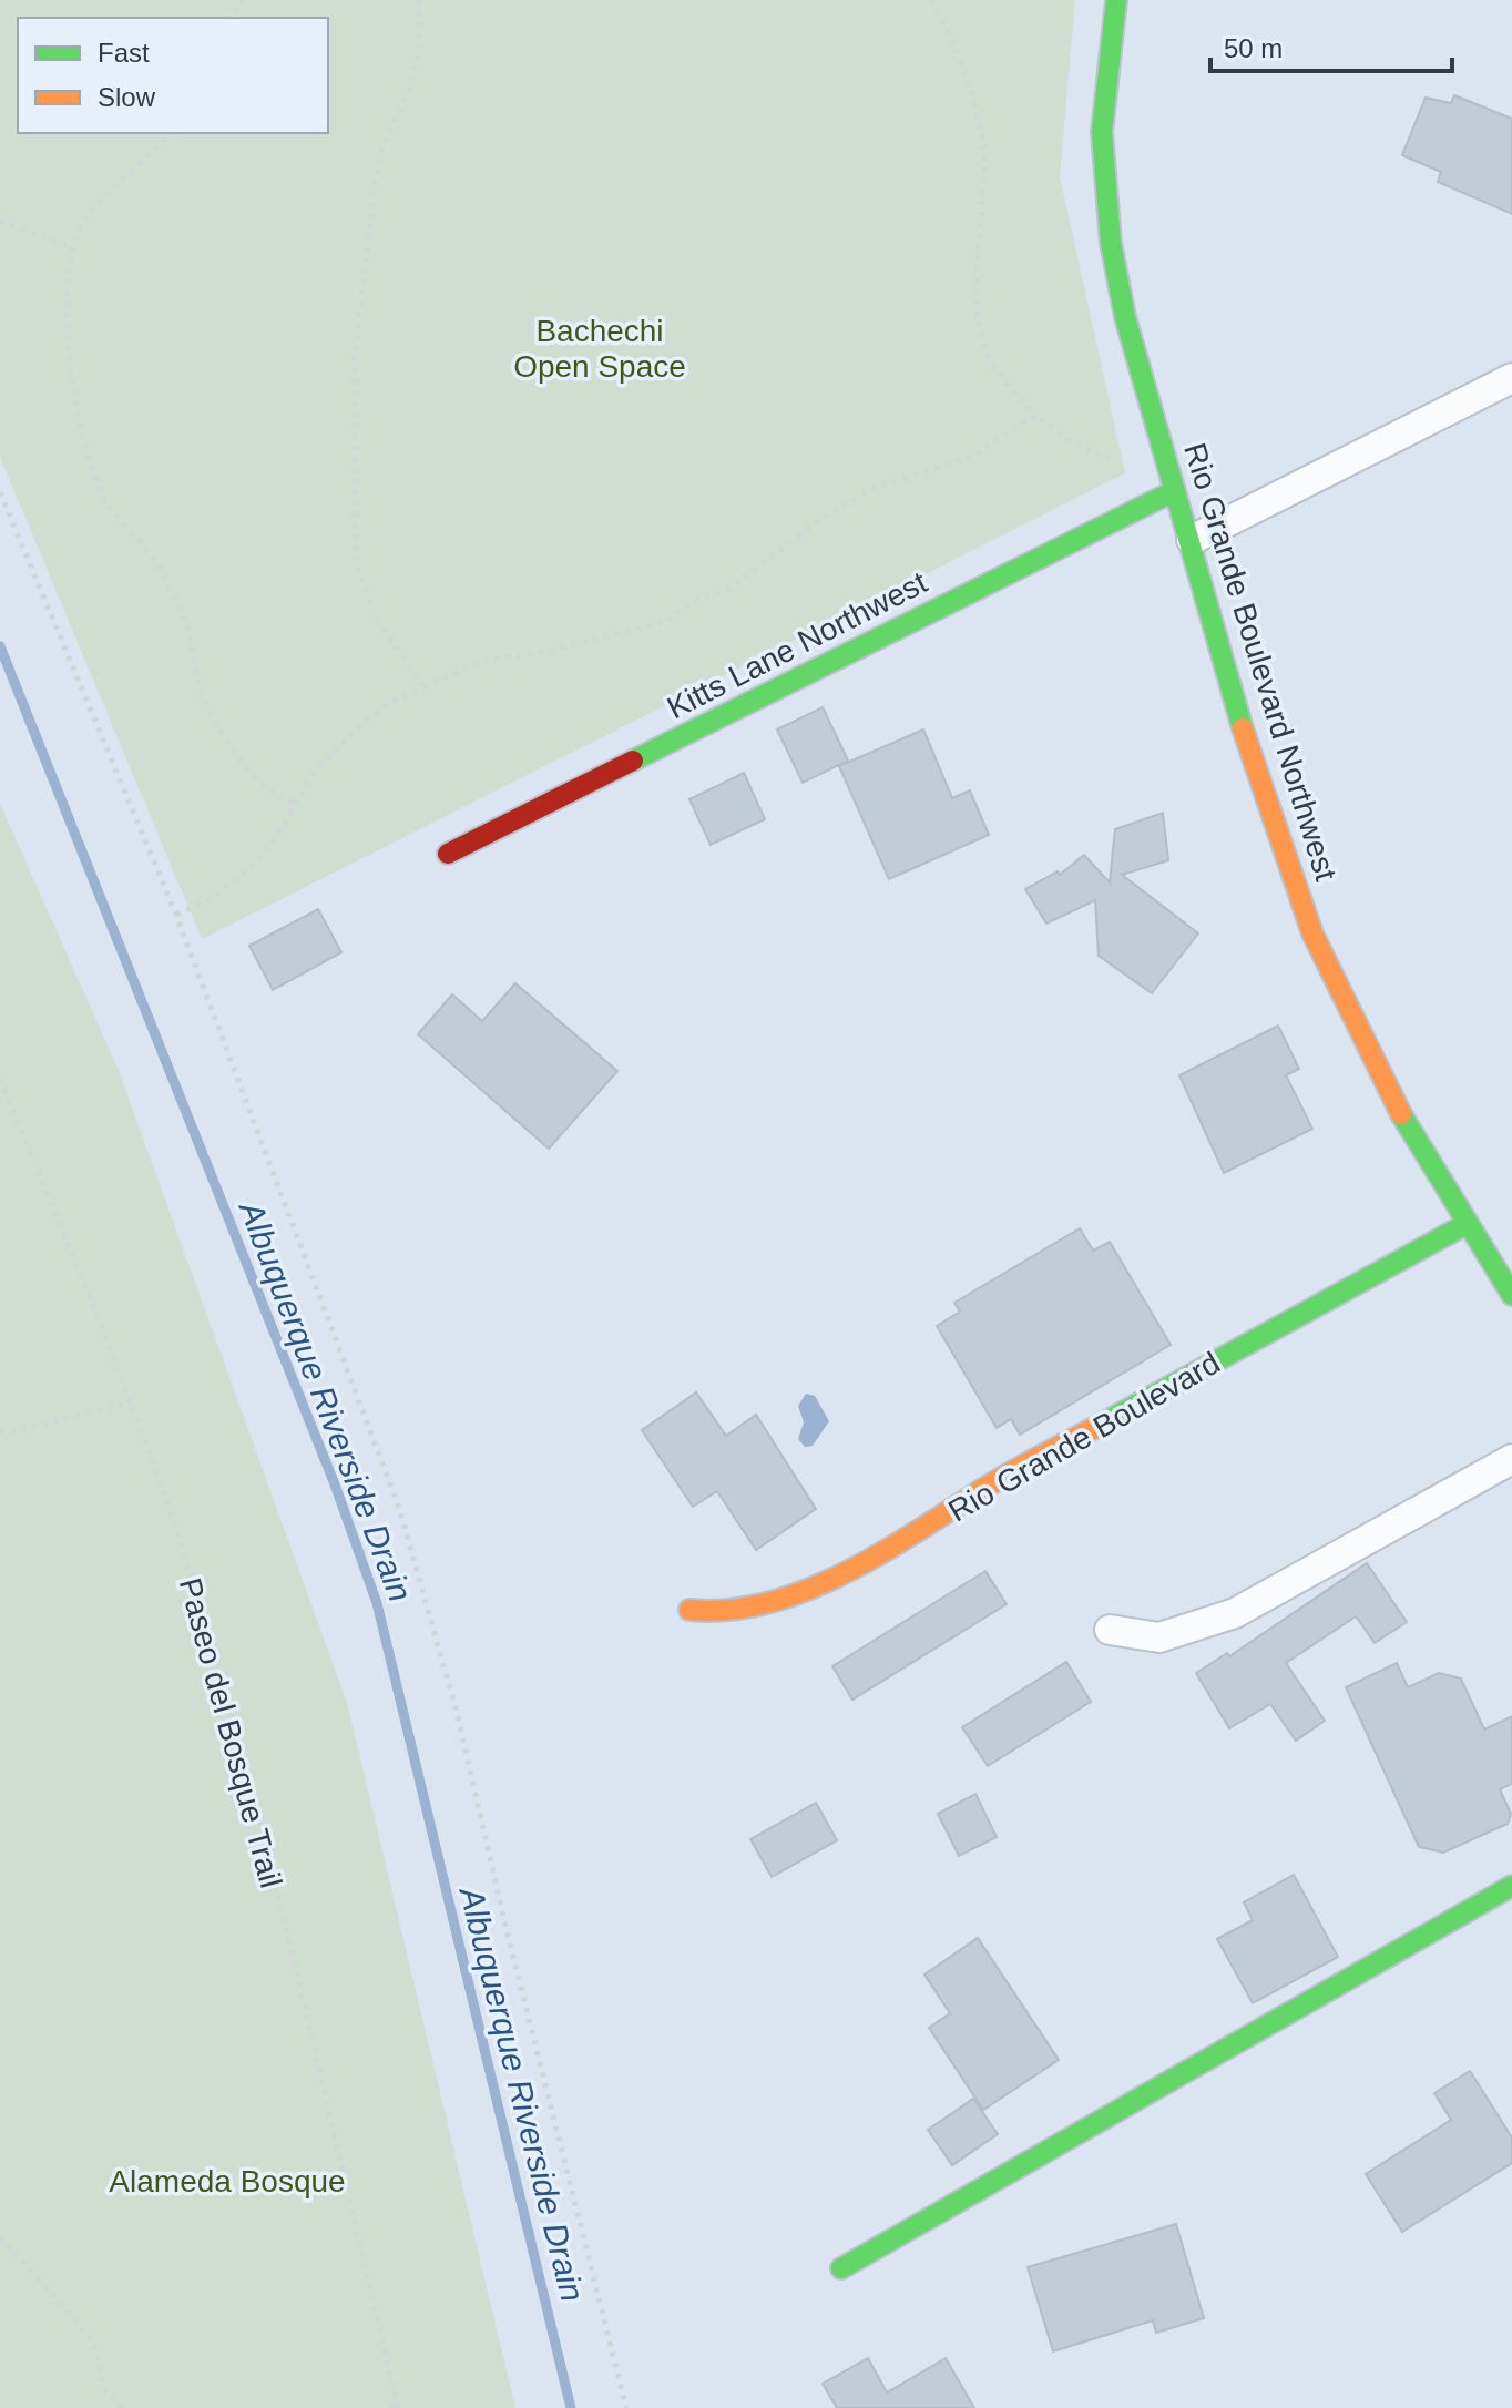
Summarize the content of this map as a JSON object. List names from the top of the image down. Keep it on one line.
{"streets":{"street":["Kitts Lane Northwest","Rio Grande Boulevard Northwest","Rio Grande Boulevard"],"path":["Paseo del Bosque Trail"]},"crossings":[["Kitts Lane Northwest","Rio Grande Boulevard Northwest"],["Rio Grande Boulevard Northwest","Rio Grande Boulevard"]],"water":["Albuquerque Riverside Drain"],"parks":["Bachechi Open Space","Alameda Bosque"],"legend":["Fast","Slow"],"scale_bar":"50 m"}
